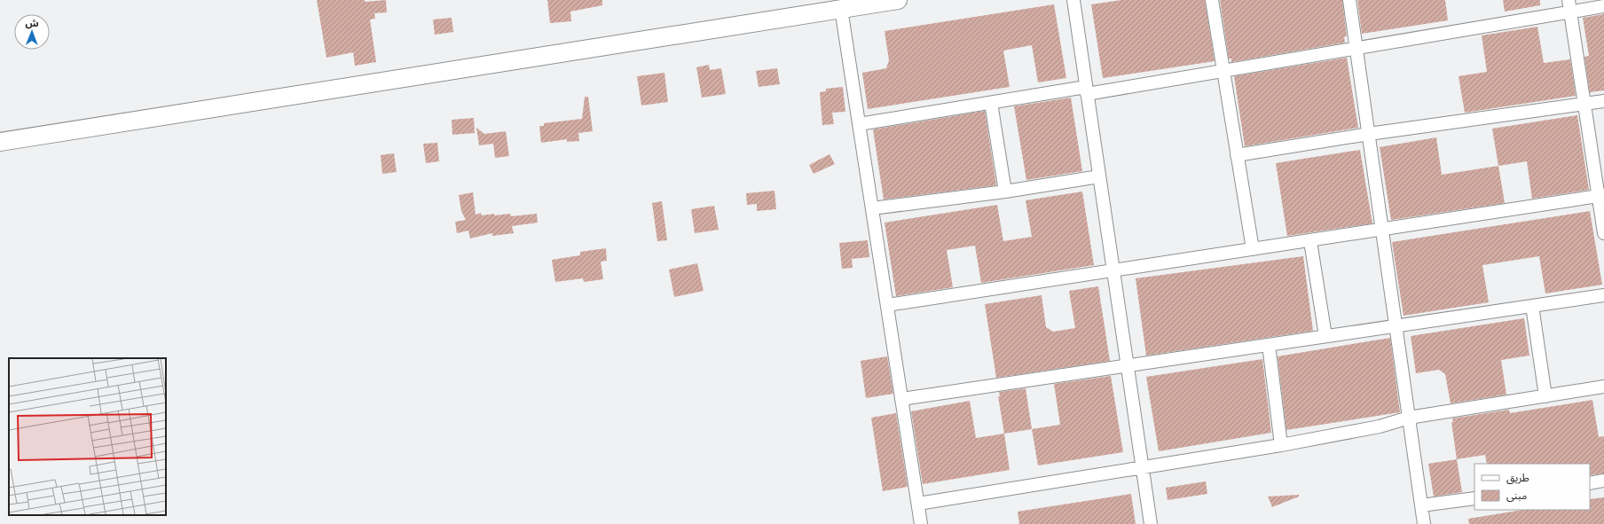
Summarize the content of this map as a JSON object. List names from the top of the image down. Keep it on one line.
{"legend":["طريق","مبنى"],"north":"top"}
